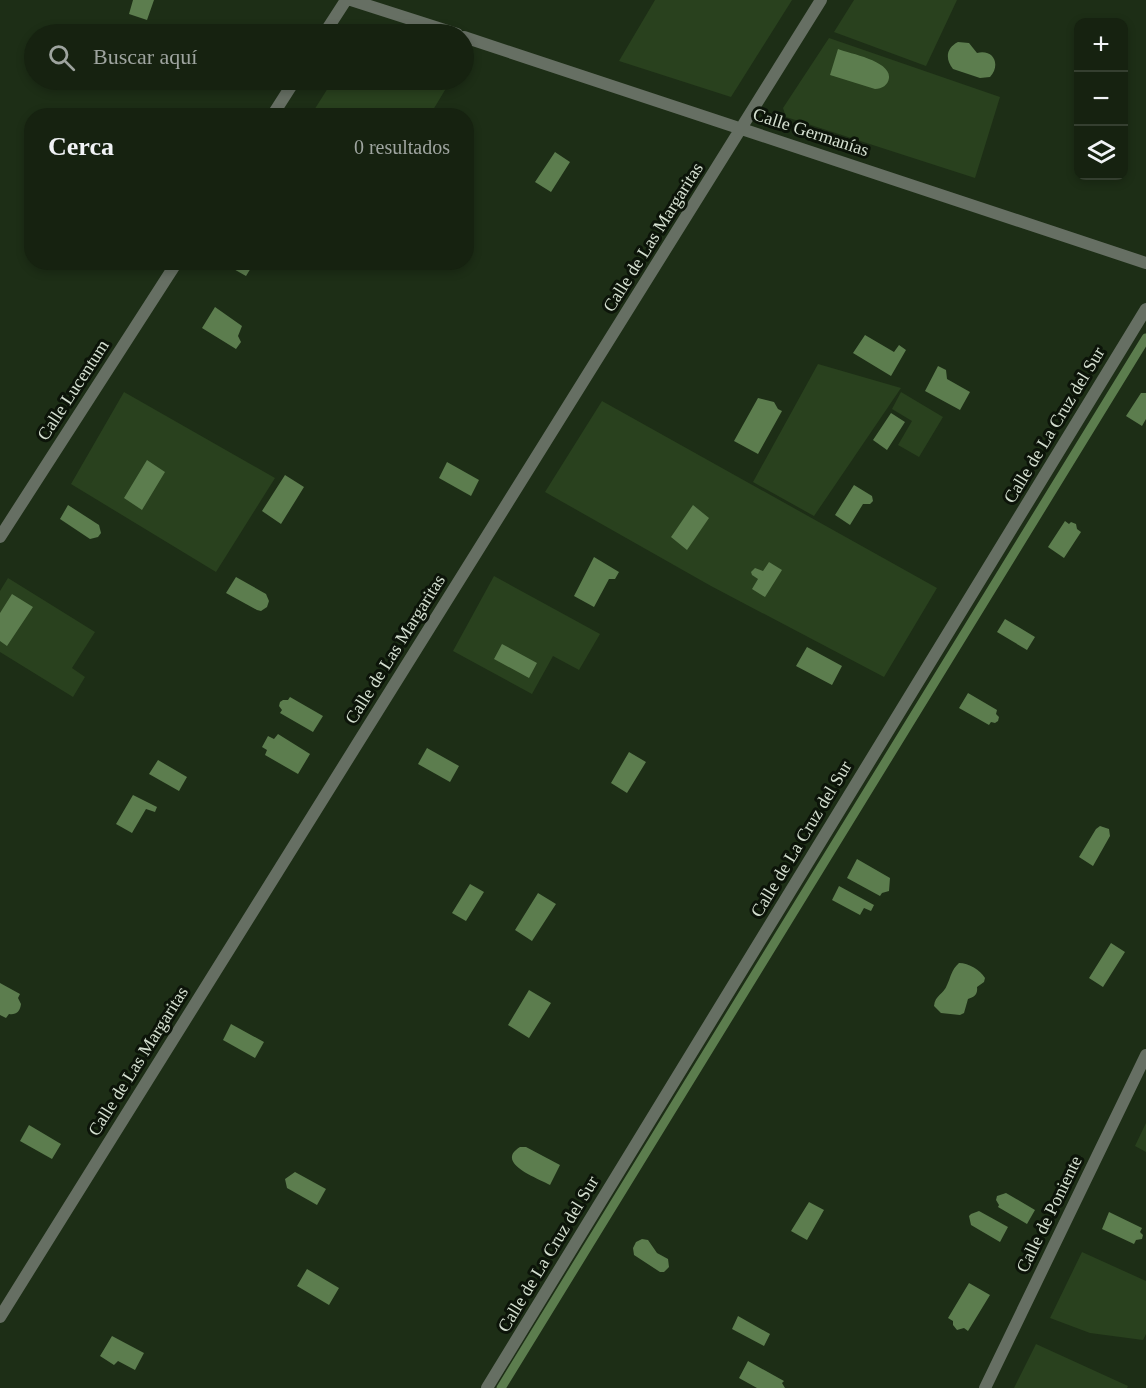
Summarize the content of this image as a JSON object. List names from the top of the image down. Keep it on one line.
{"streets":{"street":["Calle Germanías","Calle de Las Margaritas","Calle Lucentum","Calle de La Cruz del Sur","Calle de Poniente"]},"crossings":[["Calle Germanías","Calle de Las Margaritas"]],"page":{"map_buttons":["+","−"],"search":"Buscar aquí","heading":["Cerca","0 resultados"]}}
